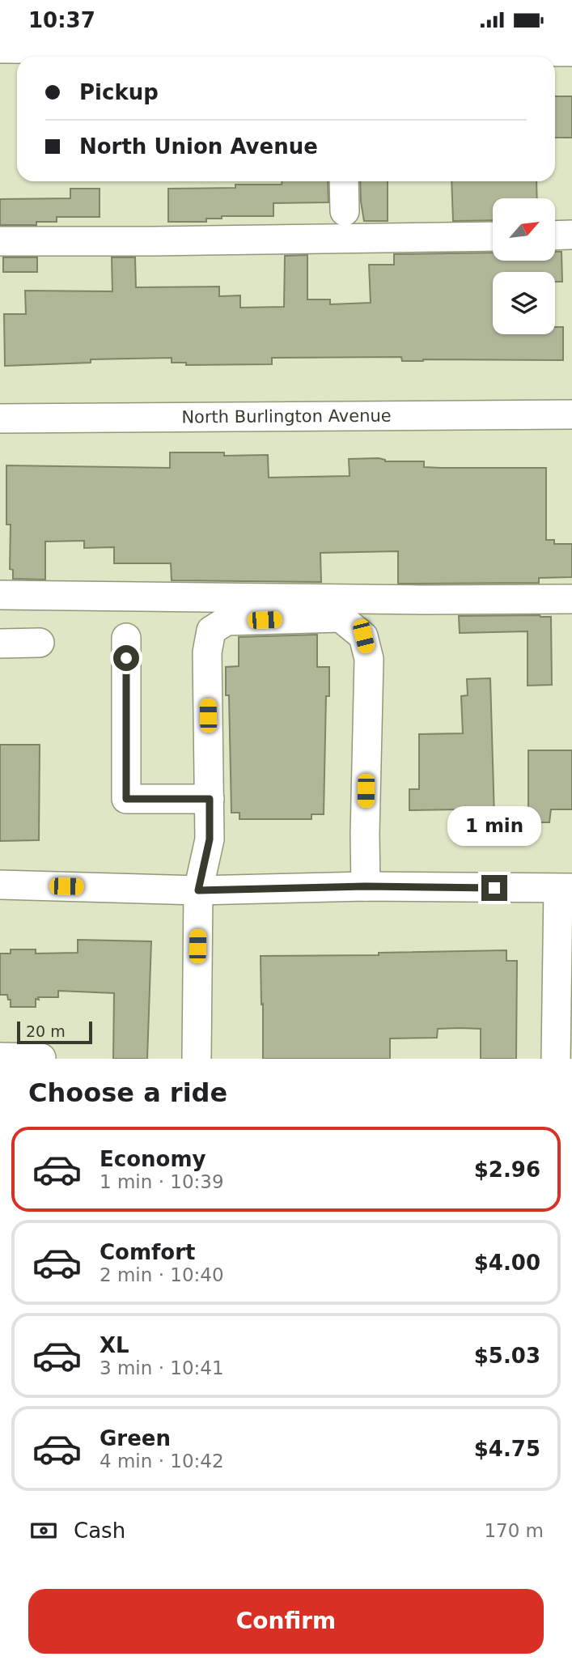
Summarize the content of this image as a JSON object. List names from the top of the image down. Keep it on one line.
{"streets":{"street":["North Burlington Avenue"]},"scale_bar":"20 m","north":"top right","page":{"status":"10:37","banner":["Pickup","North Union Avenue"],"bubble":"1 min","scale":"20 m","heading":"Choose a ride","list":[{"name":"Economy","note":"1 min · 10:39","value":"$2.96"},{"name":"Comfort","note":"2 min · 10:40","value":"$4.00"},{"name":"XL","note":"3 min · 10:41","value":"$5.03"},{"name":"Green","note":"4 min · 10:42","value":"$4.75"}],"pay":["Cash","170 m"],"buttons":"Confirm"}}
